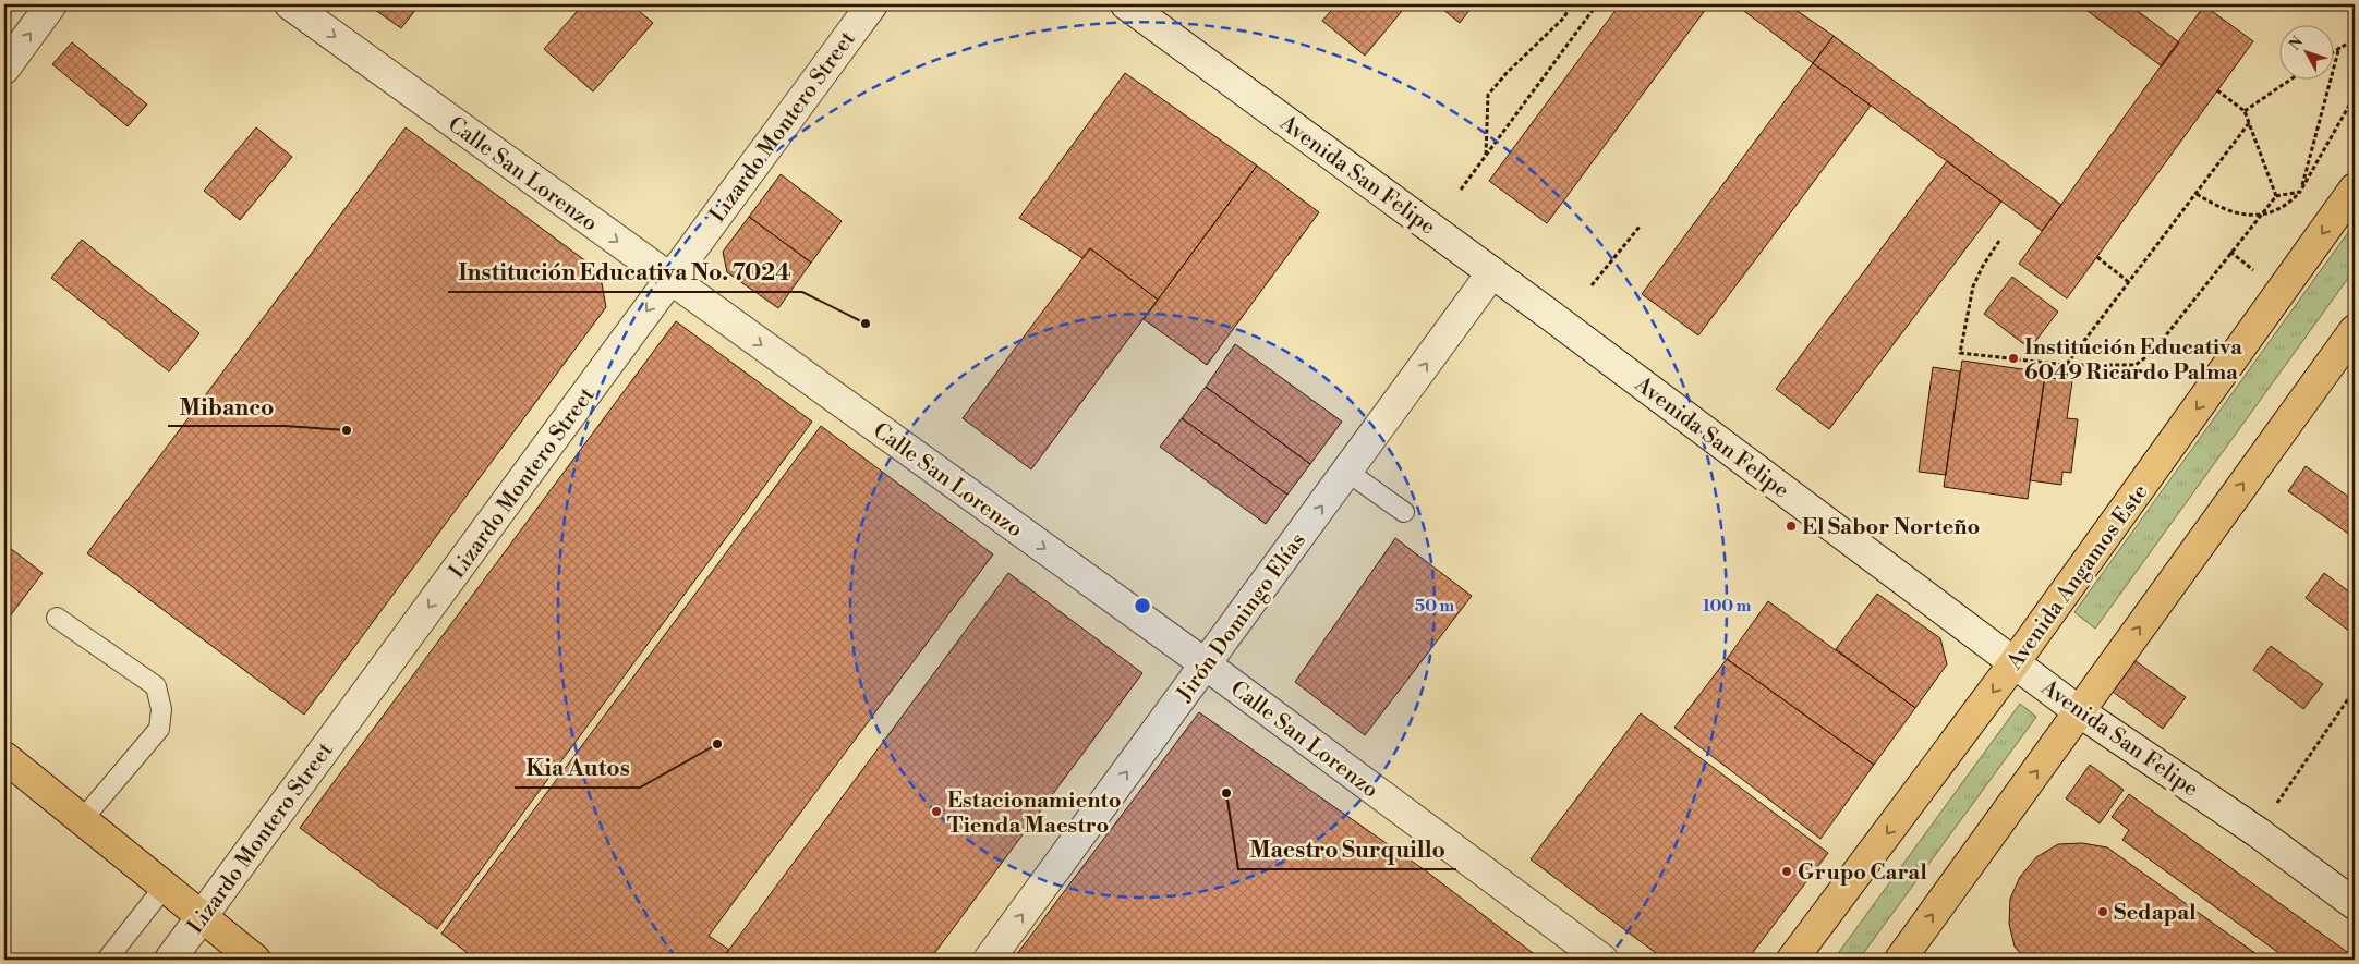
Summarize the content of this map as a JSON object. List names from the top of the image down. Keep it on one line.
{"streets":{"main road":["Avenida Angamos Este"],"street":["Lizardo Montero Street","Calle San Lorenzo","Avenida San Felipe","Jirón Domingo Elías"]},"crossings":[["Lizardo Montero Street","Calle San Lorenzo"],["Calle San Lorenzo","Jirón Domingo Elías"],["Avenida San Felipe","Avenida Angamos Este"],["Avenida San Felipe","Jirón Domingo Elías"]],"one_way":["Lizardo Montero Street","Calle San Lorenzo","Jirón Domingo Elías"],"places":["Institución Educativa No. 7024","Institución Educativa 6049 Ricardo Palma","Mibanco","El Sabor Norteño","Kia Autos","Maestro Surquillo","Estacionamiento Tienda Maestro","Grupo Caral","Sedapal"],"north":"top left","rings":["50 m","100 m"]}
